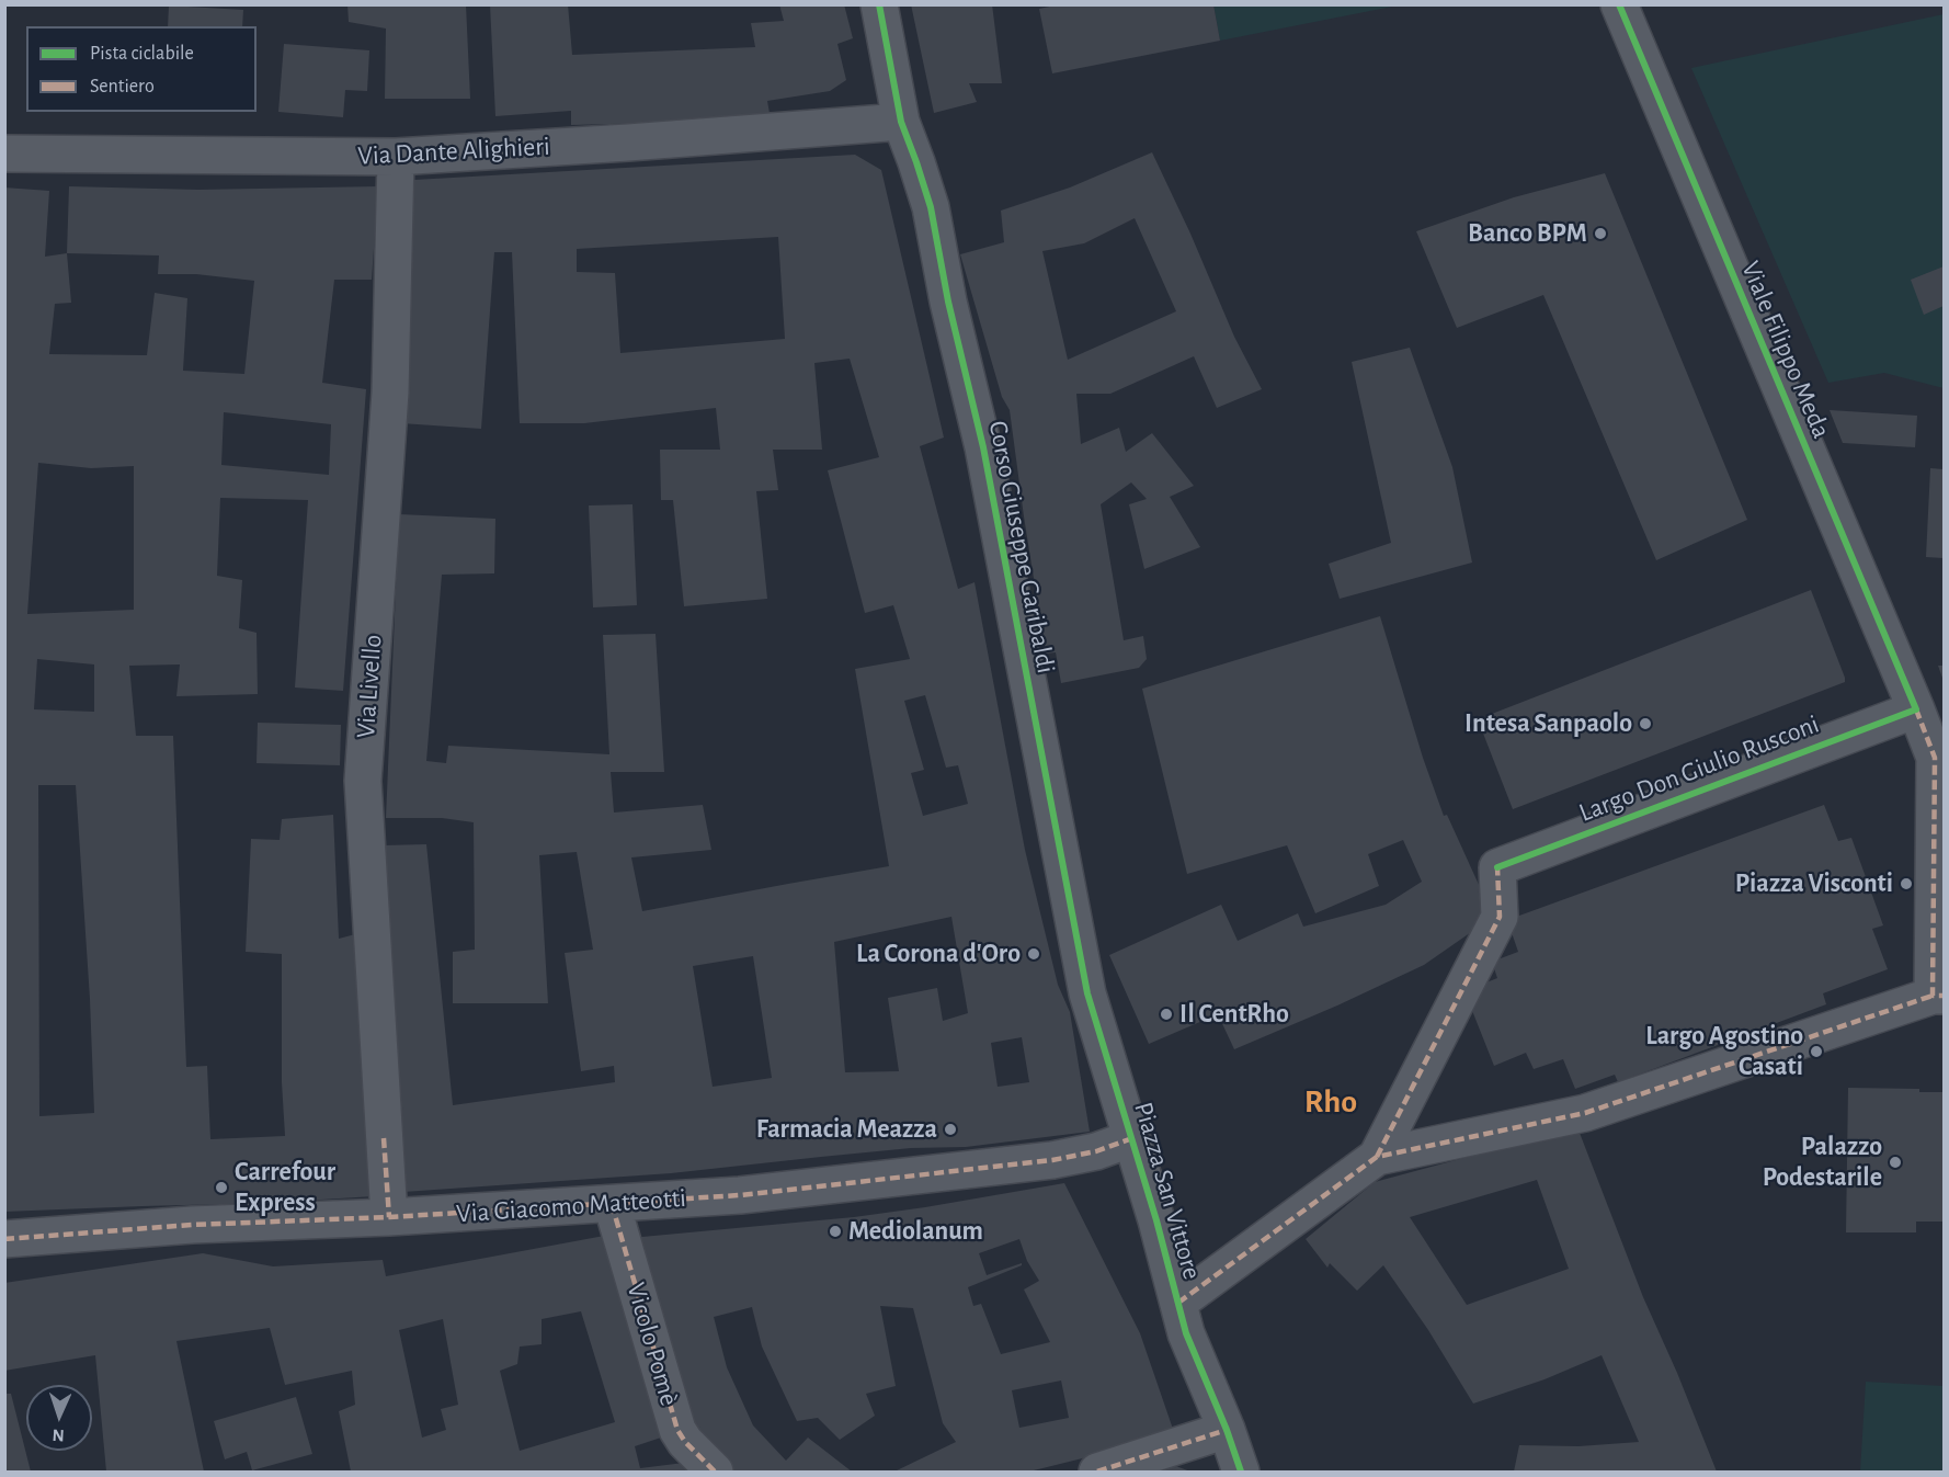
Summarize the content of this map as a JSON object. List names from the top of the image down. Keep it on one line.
{"streets":{"street":["Via Dante Alighieri","Viale Filippo Meda","Corso Giuseppe Garibaldi","Via Livello","Largo Don Giulio Rusconi","Piazza San Vittore","Via Giacomo Matteotti","Vicolo Pomè"]},"crossings":[["Via Dante Alighieri","Corso Giuseppe Garibaldi"],["Via Dante Alighieri","Via Livello"],["Viale Filippo Meda","Largo Don Giulio Rusconi"],["Viale Filippo Meda","Piazza San Vittore"],["Corso Giuseppe Garibaldi","Piazza San Vittore"],["Via Livello","Via Giacomo Matteotti"],["Largo Don Giulio Rusconi","Piazza San Vittore"],["Piazza San Vittore","Via Giacomo Matteotti"],["Via Giacomo Matteotti","Vicolo Pomè"]],"districts":["Rho"],"places":["Banco BPM","Intesa Sanpaolo","Piazza Visconti","La Corona d'Oro","Il CentRho","Largo Agostino Casati","Farmacia Meazza","Palazzo Podestarile","Carrefour Express","Mediolanum"],"legend":["Pista ciclabile","Sentiero"],"north":"bottom"}
